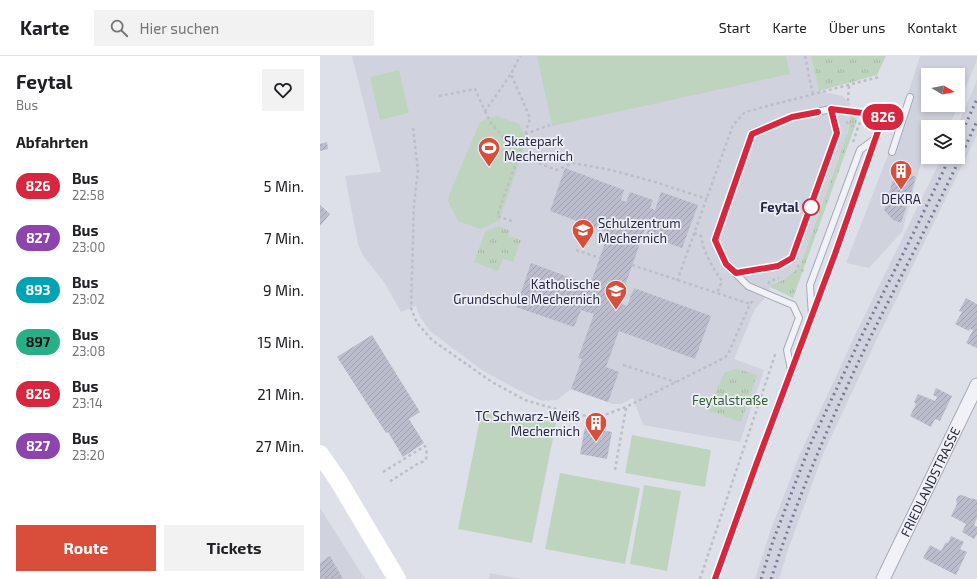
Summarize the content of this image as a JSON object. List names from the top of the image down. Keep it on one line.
{"streets":{"street":["FRIEDLANDSTRASSE"]},"parks":["Feytalstraße"],"places":{"sports":["Skatepark Mechernich"],"building":["DEKRA","TC Schwarz-Weiß Mechernich"],"other":["Feytal"],"school or university":["Schulzentrum Mechernich","Katholische Grundschule Mechernich"]},"lines":["bus line 826"],"north":"right","page":{"header":"Karte","search":"Hier suchen","nav":["Start","Karte","Über uns","Kontakt"],"heading":[["Feytal","Bus"],"Abfahrten"],"on_map":"826","list":[{"mark":"826","name":"Bus","note":"22:58","value":"5 Min."},{"mark":"827","name":"Bus","note":"23:00","value":"7 Min."},{"mark":"893","name":"Bus","note":"23:02","value":"9 Min."},{"mark":"897","name":"Bus","note":"23:08","value":"15 Min."},{"mark":"826","name":"Bus","note":"23:14","value":"21 Min."},{"mark":"827","name":"Bus","note":"23:20","value":"27 Min."}],"buttons":["Route","Tickets"]}}
